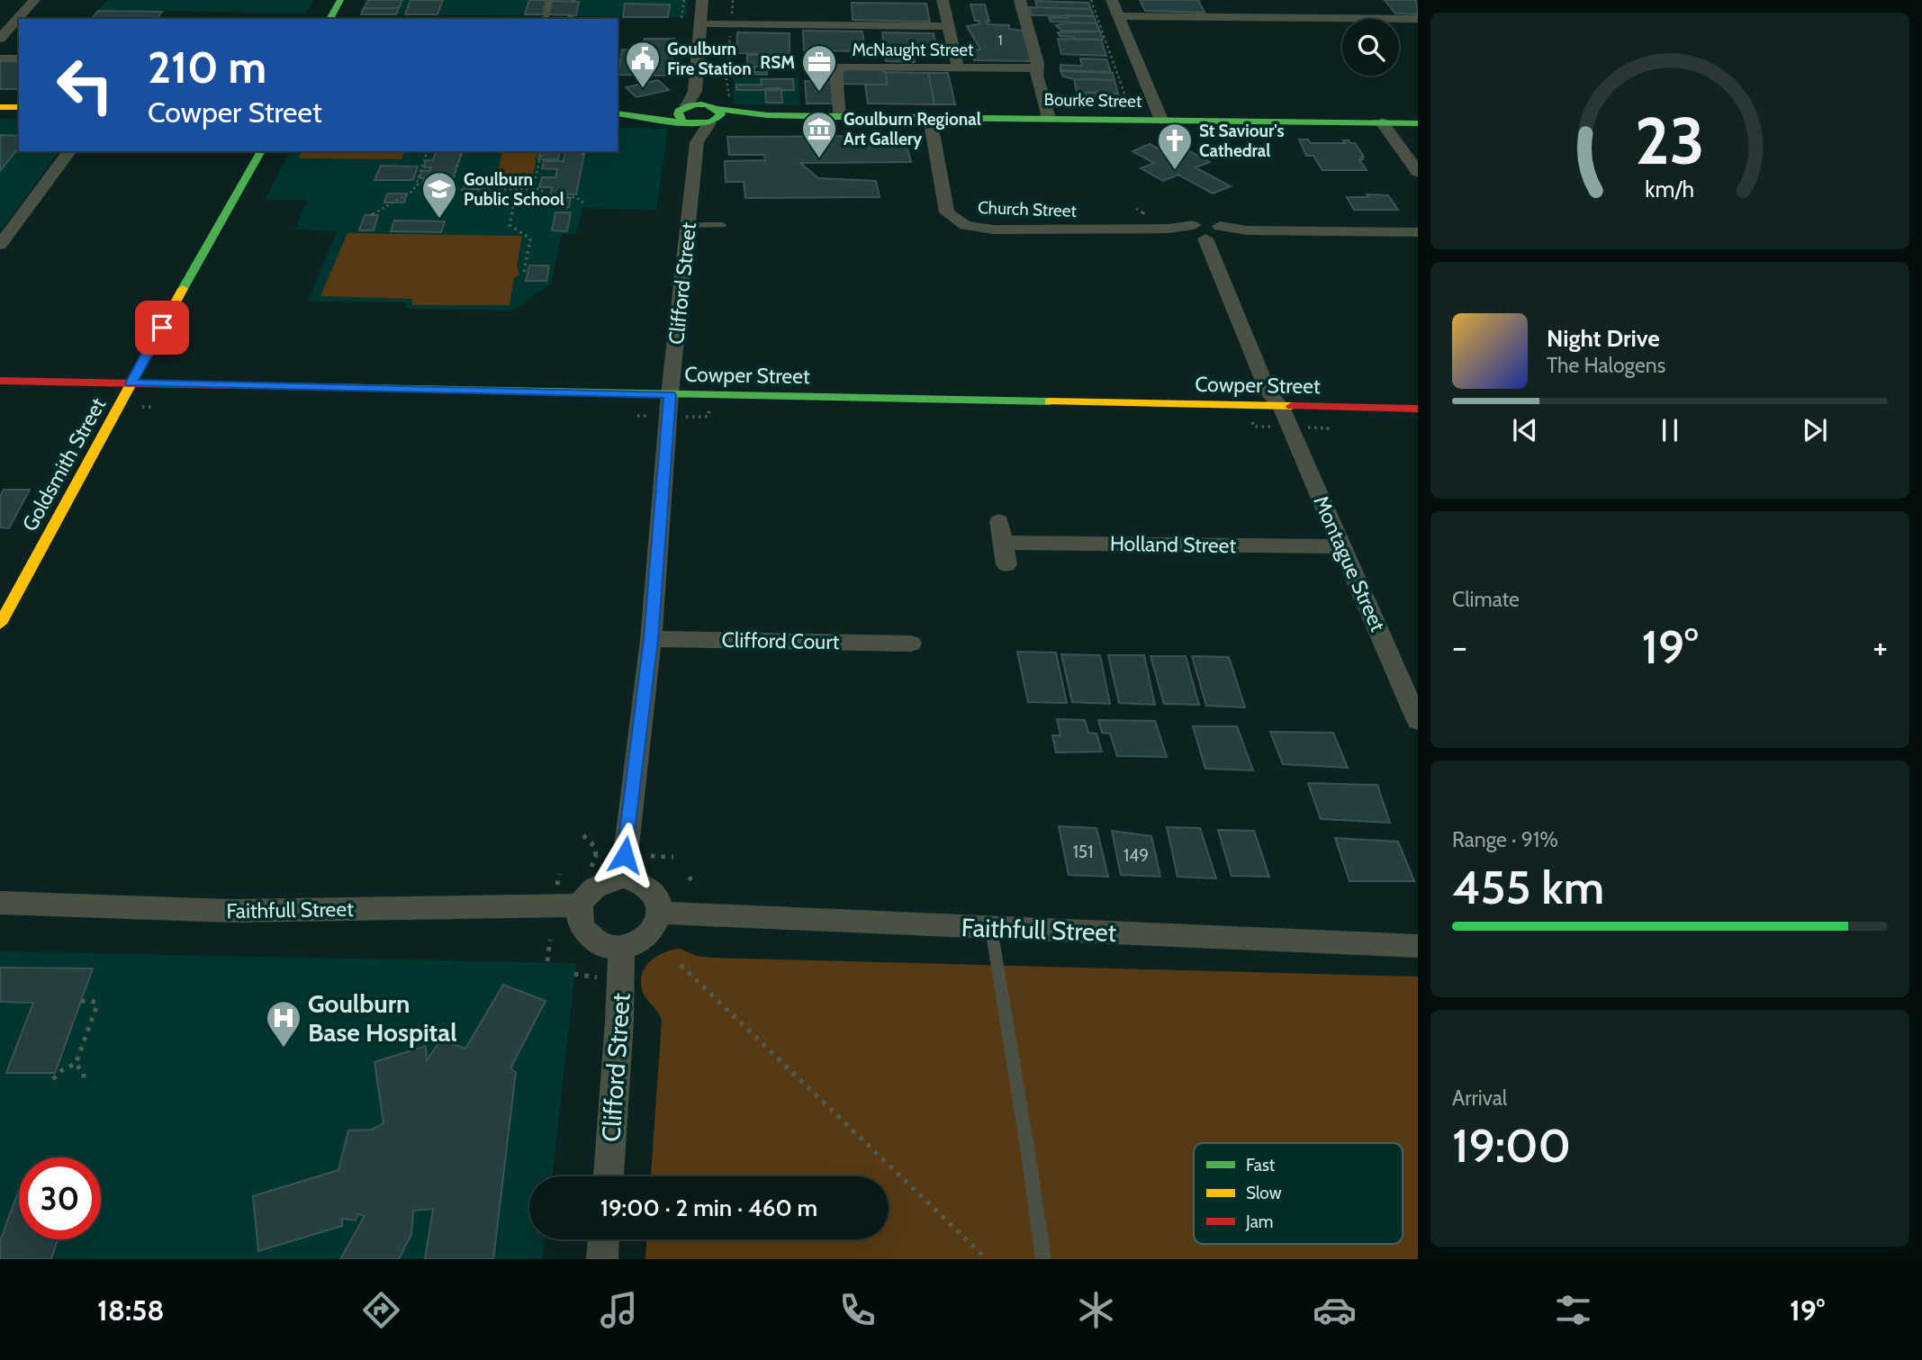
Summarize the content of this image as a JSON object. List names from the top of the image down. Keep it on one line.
{"streets":{"main road":["Bourke Street","Cowper Street","Goldsmith Street"],"street":["McNaught Street","Church Street","Clifford Street","Holland Street","Montague Street","Clifford Court","Faithfull Street"]},"crossings":[["McNaught Street","Bourke Street"],["Bourke Street","Church Street"],["Bourke Street","Clifford Street"],["Church Street","Montague Street"],["Clifford Street","Cowper Street"],["Clifford Street","Clifford Court"],["Clifford Street","Faithfull Street"],["Cowper Street","Goldsmith Street"],["Cowper Street","Montague Street"],["Holland Street","Montague Street"]],"places":{"public building":["Goulburn Fire Station"],"office":["RSM"],"museum":["Goulburn Regional Art Gallery"],"church":["St Saviour's Cathedral"],"school or university":["Goulburn Public School"],"hospital":["Goulburn Base Hospital"]},"house_numbers":["1","151","149"],"legend":["Fast","Slow","Jam"],"page":{"turn":["210 m","Cowper Street"],"song":["Night Drive","The Halogens"],"tile":["Climate",["Range · 91%","455 km"],["Arrival","19:00"]],"heat":["−","19°","+"],"limit":"30","trip":"19:00 · 2 min · 460 m","tabs":["18:58","19°"],"gauge":["23","km/h"]}}
